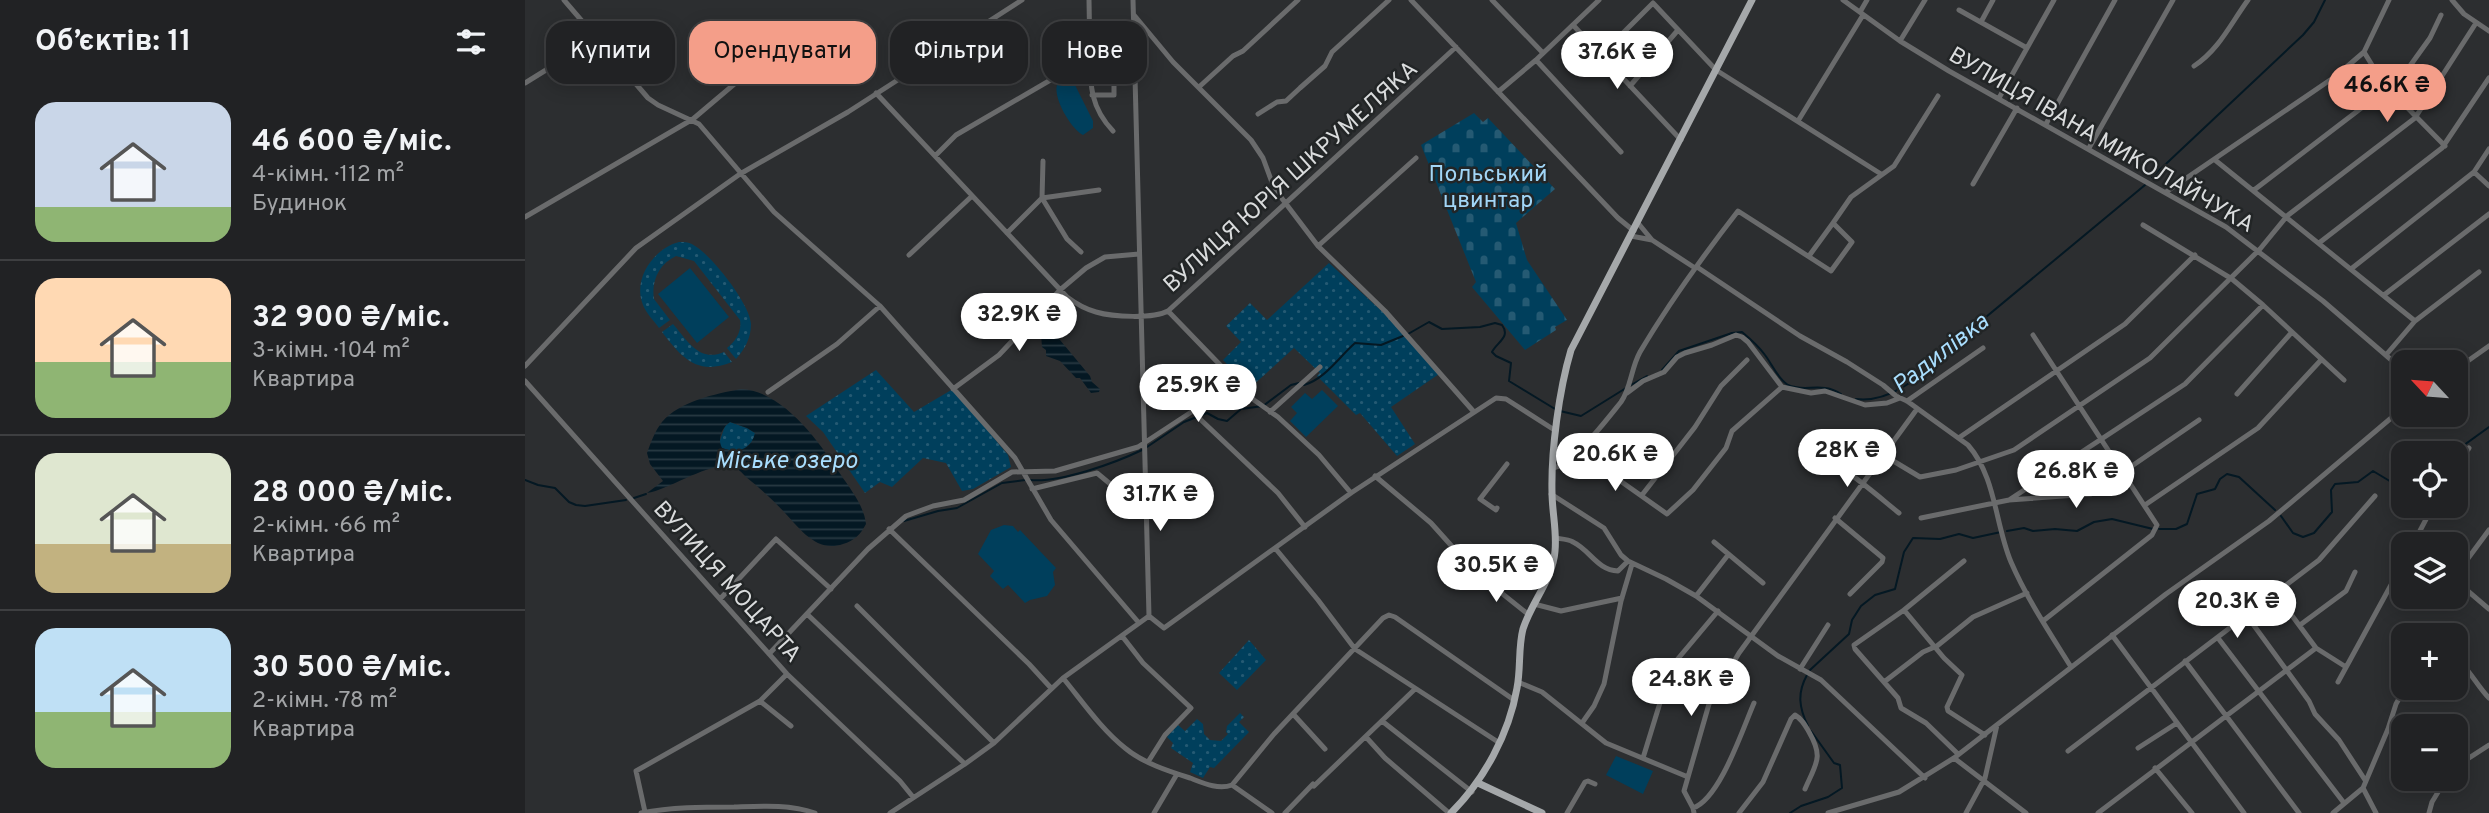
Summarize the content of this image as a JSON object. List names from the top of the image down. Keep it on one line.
{"streets":{"street":["ВУЛИЦЯ ІВАНА МИКОЛАЙЧУКА","ВУЛИЦЯ ЮРІЯ ШКРУМЕЛЯКА","ВУЛИЦЯ МОЦАРТА"]},"water":["Радилівка","Міське озеро"],"parks":["Польський цвинтар"],"north":"top left","page":{"heading":"Об’єктів: 11","chip":["Купити","Орендувати","Фільтри","Нове"],"price":["37.6K ₴","46.6K ₴","32.9K ₴","25.9K ₴","28K ₴","20.6K ₴","26.8K ₴","31.7K ₴","30.5K ₴","20.3K ₴","24.8K ₴"],"list":[{"name":"46 600 ₴/міс.","note":"4-кімн. · 112 m² · Будинок"},{"name":"32 900 ₴/міс.","note":"3-кімн. · 104 m² · Квартира"},{"name":"28 000 ₴/міс.","note":"2-кімн. · 66 m² · Квартира"},{"name":"30 500 ₴/міс.","note":"2-кімн. · 78 m² · Квартира"}],"map_buttons":["+","−"]}}
